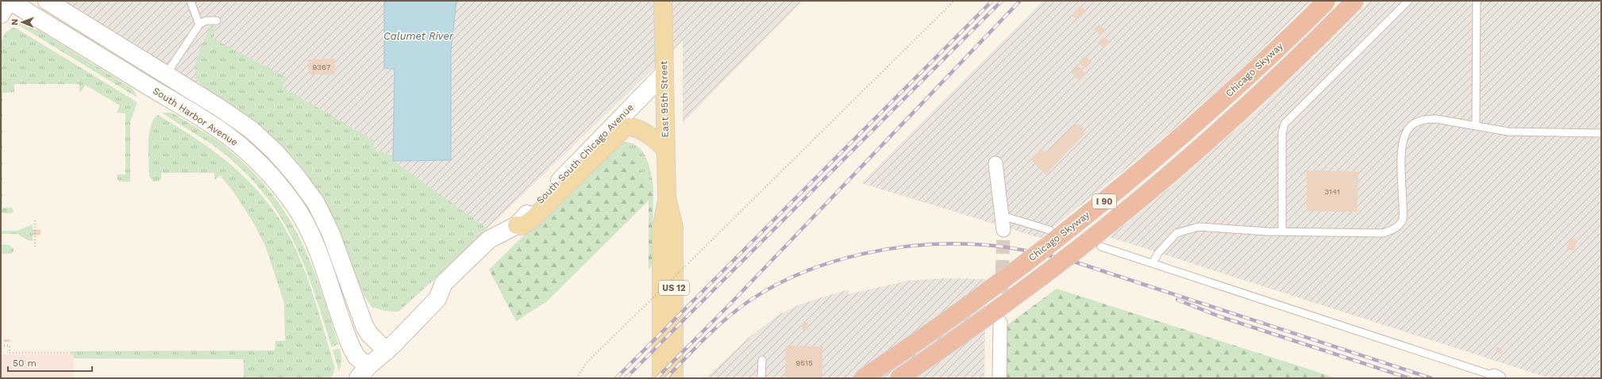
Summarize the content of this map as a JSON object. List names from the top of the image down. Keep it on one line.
{"streets":{"highway":["Chicago Skyway","I 90"],"main road":["East 95th Street","South Harbor Avenue","South South Chicago Avenue","US 12"]},"crossings":[["East 95th Street","South South Chicago Avenue"],["South Harbor Avenue","South South Chicago Avenue"]],"water":["Calumet River"],"house_numbers":["9367","3141","9515"],"scale_bar":"50 m","north":"left"}
